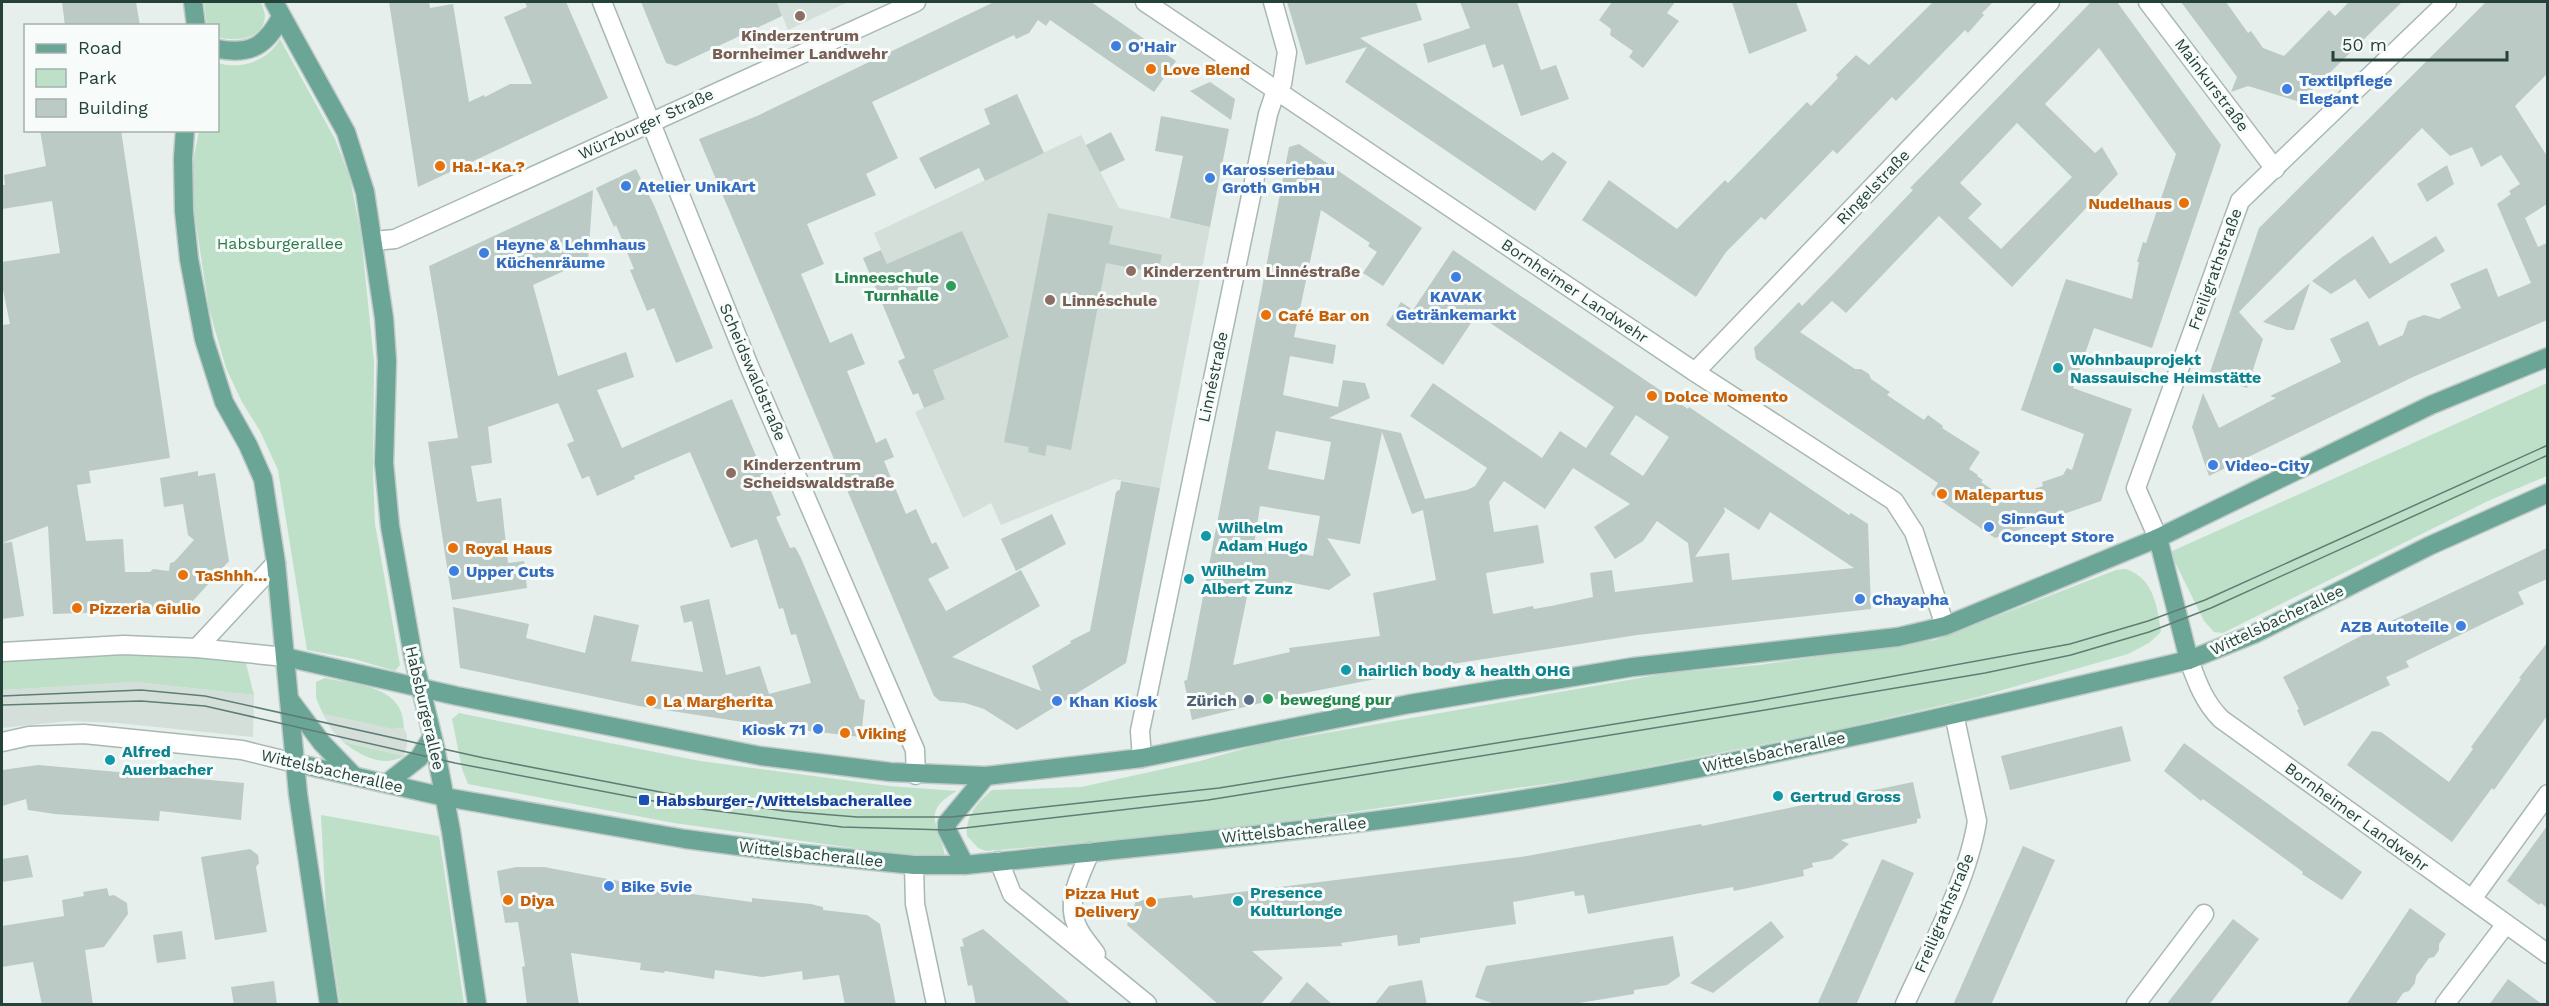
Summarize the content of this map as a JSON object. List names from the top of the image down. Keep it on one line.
{"streets":{"main road":["Wittelsbacherallee","Habsburgerallee"],"street":["Mainkurstraße","Würzburger Straße","Ringelstraße","Freiligrathstraße","Bornheimer Landwehr","Scheidswaldstraße","Linnéstraße"]},"crossings":[["Mainkurstraße","Freiligrathstraße"],["Würzburger Straße","Scheidswaldstraße"],["Würzburger Straße","Habsburgerallee"],["Ringelstraße","Bornheimer Landwehr"],["Freiligrathstraße","Wittelsbacherallee"],["Bornheimer Landwehr","Linnéstraße"],["Bornheimer Landwehr","Wittelsbacherallee"],["Wittelsbacherallee","Habsburgerallee"]],"parks":["Habsburgerallee"],"places":{"other":["Kinderzentrum Bornheimer Landwehr","O'Hair","Love Blend","Textilpflege Elegant","Ha.!-Ka.?","Karosseriebau Groth GmbH","Atelier UnikArt","Nudelhaus","Heyne & Lehmhaus Küchenräume","Kinderzentrum Linnéstraße","KAVAK Getränkemarkt","Linneeschule Turnhalle","Linnéschule","Café Bar on","Wohnbauprojekt Nassauische Heimstätte","Dolce Momento","Video-City","Kinderzentrum Scheidswaldstraße","Malepartus","SinnGut Concept Store","Wilhelm Adam Hugo","Royal Haus","Upper Cuts","TaShhh...","Wilhelm Albert Zunz","Chayapha","Pizzeria Giulio","AZB Autoteile","hairlich body & health OHG","bewegung pur","Zürich","La Margherita","Khan Kiosk","Kiosk 71","Viking","Alfred Auerbacher","Gertrud Gross","Bike 5vie","Diya","Presence Kulturlonge","Pizza Hut Delivery"],"transit":["Habsburger-/Wittelsbacherallee"]},"legend":["Road","Park","Building"],"scale_bar":"50 m"}
